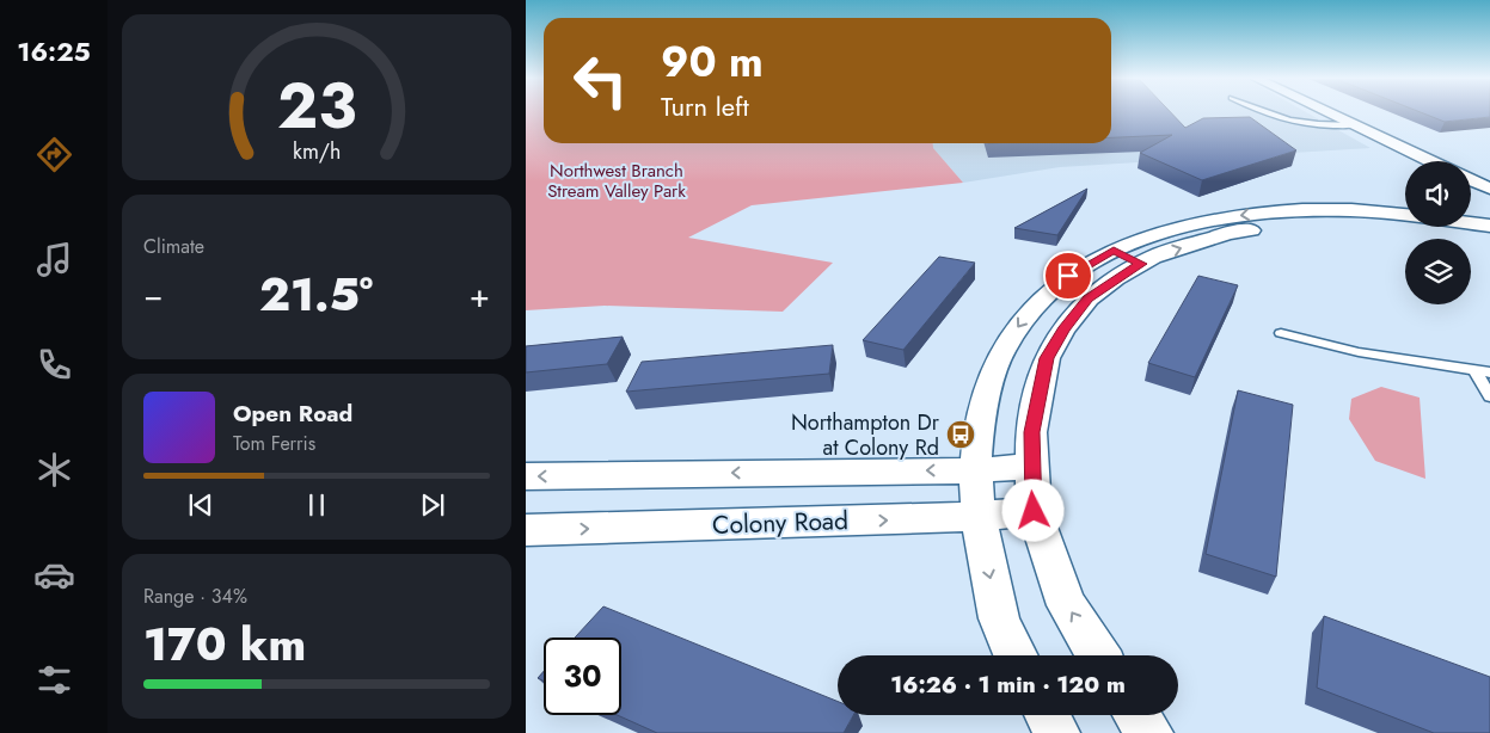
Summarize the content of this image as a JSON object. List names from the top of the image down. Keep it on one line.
{"streets":{"street":["Colony Road"]},"parks":["Northwest Branch Stream Valley Park"],"places":{"bus stop":["Northampton Dr at Colony Rd"]},"page":{"tabs":"16:25","turn":["90 m","Turn left"],"tile":["Climate",["Range · 34%","170 km"]],"heat":["−","21.5°","+"],"song":["Open Road","Tom Ferris"],"limit":"30","trip":"16:26 · 1 min · 120 m","gauge":["23","km/h"]}}
